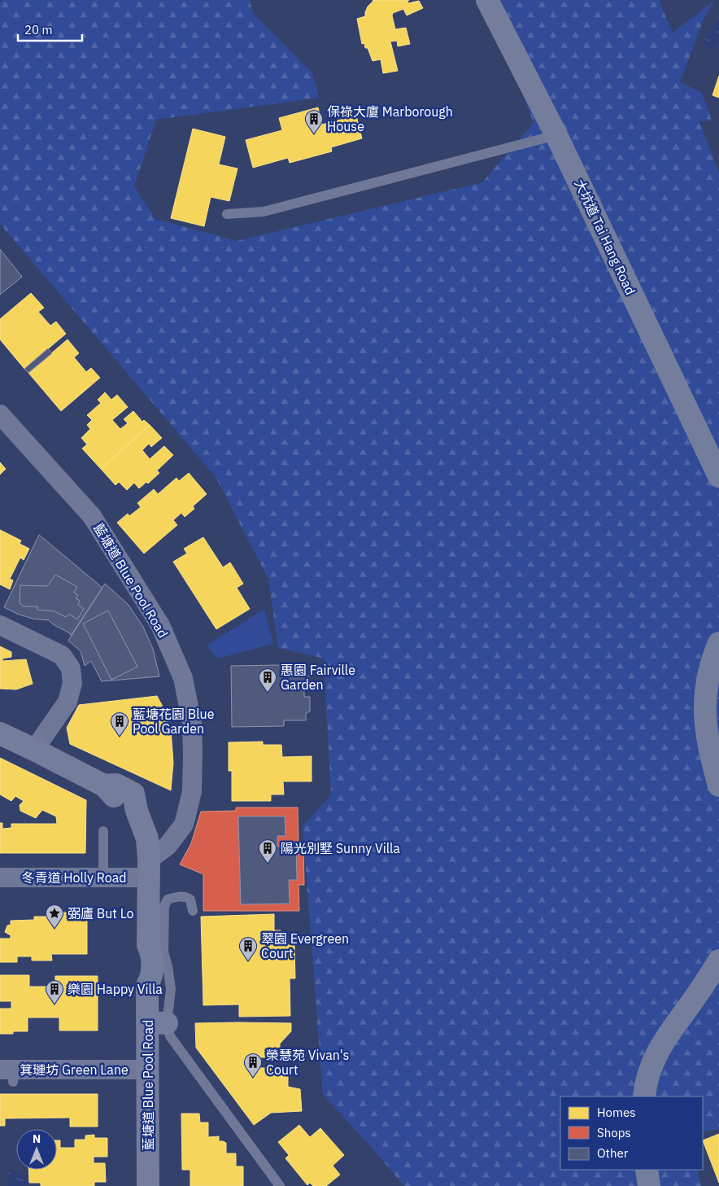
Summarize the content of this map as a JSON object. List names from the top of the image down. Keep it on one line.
{"streets":{"main road":["大坑道 Tai Hang Road","藍塘道 Blue Pool Road"],"street":["冬青道 Holly Road","箕璉坊 Green Lane"]},"crossings":[["藍塘道 Blue Pool Road","冬青道 Holly Road"],["藍塘道 Blue Pool Road","箕璉坊 Green Lane"]],"places":{"building":["保祿大廈 Marborough House","惠園 Fairville Garden","藍塘花園 Blue Pool Garden","陽光別墅 Sunny Villa","翠園 Evergreen Court","樂園 Happy Villa","榮慧苑 Vivan's Court"],"place":["弼廬 But Lo"]},"legend":["Homes","Shops","Other"],"scale_bar":"20 m","north":"top"}
